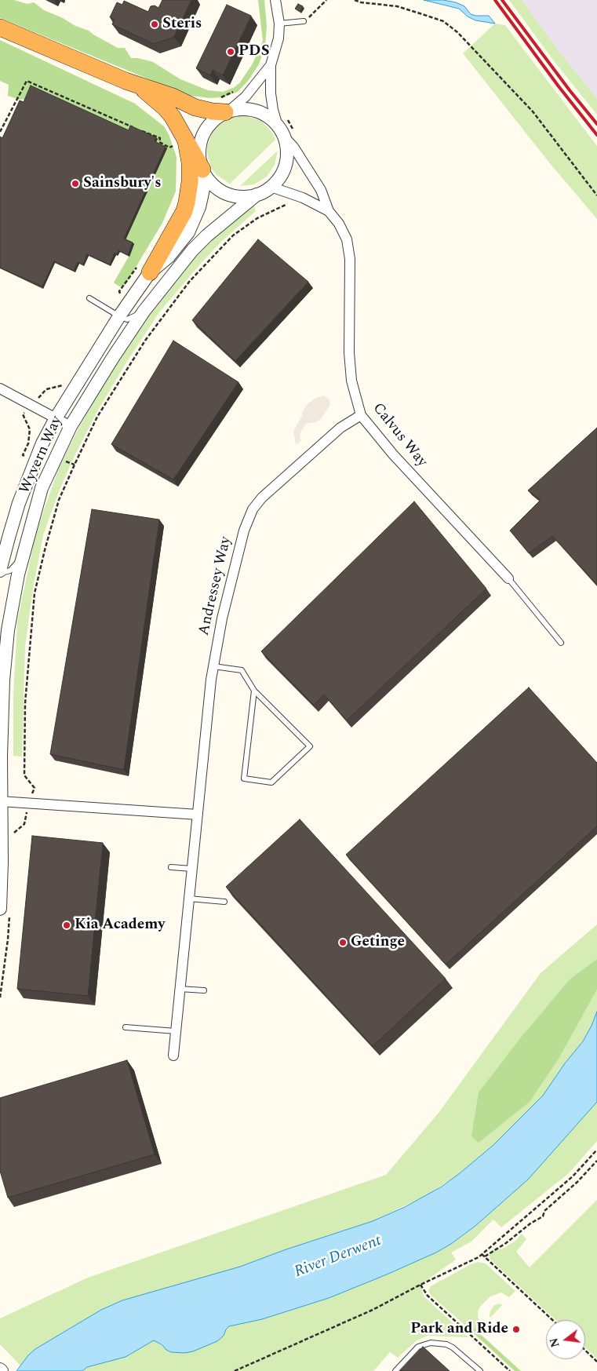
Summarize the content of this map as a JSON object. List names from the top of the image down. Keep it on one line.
{"streets":{"street":["Calvus Way","Wyvern Way","Andressey Way"]},"crossings":[["Calvus Way","Andressey Way"]],"water":["River Derwent"],"places":["Steris","PDS","Sainsbury's","Kia Academy","Getinge","Park and Ride"],"north":"left"}
